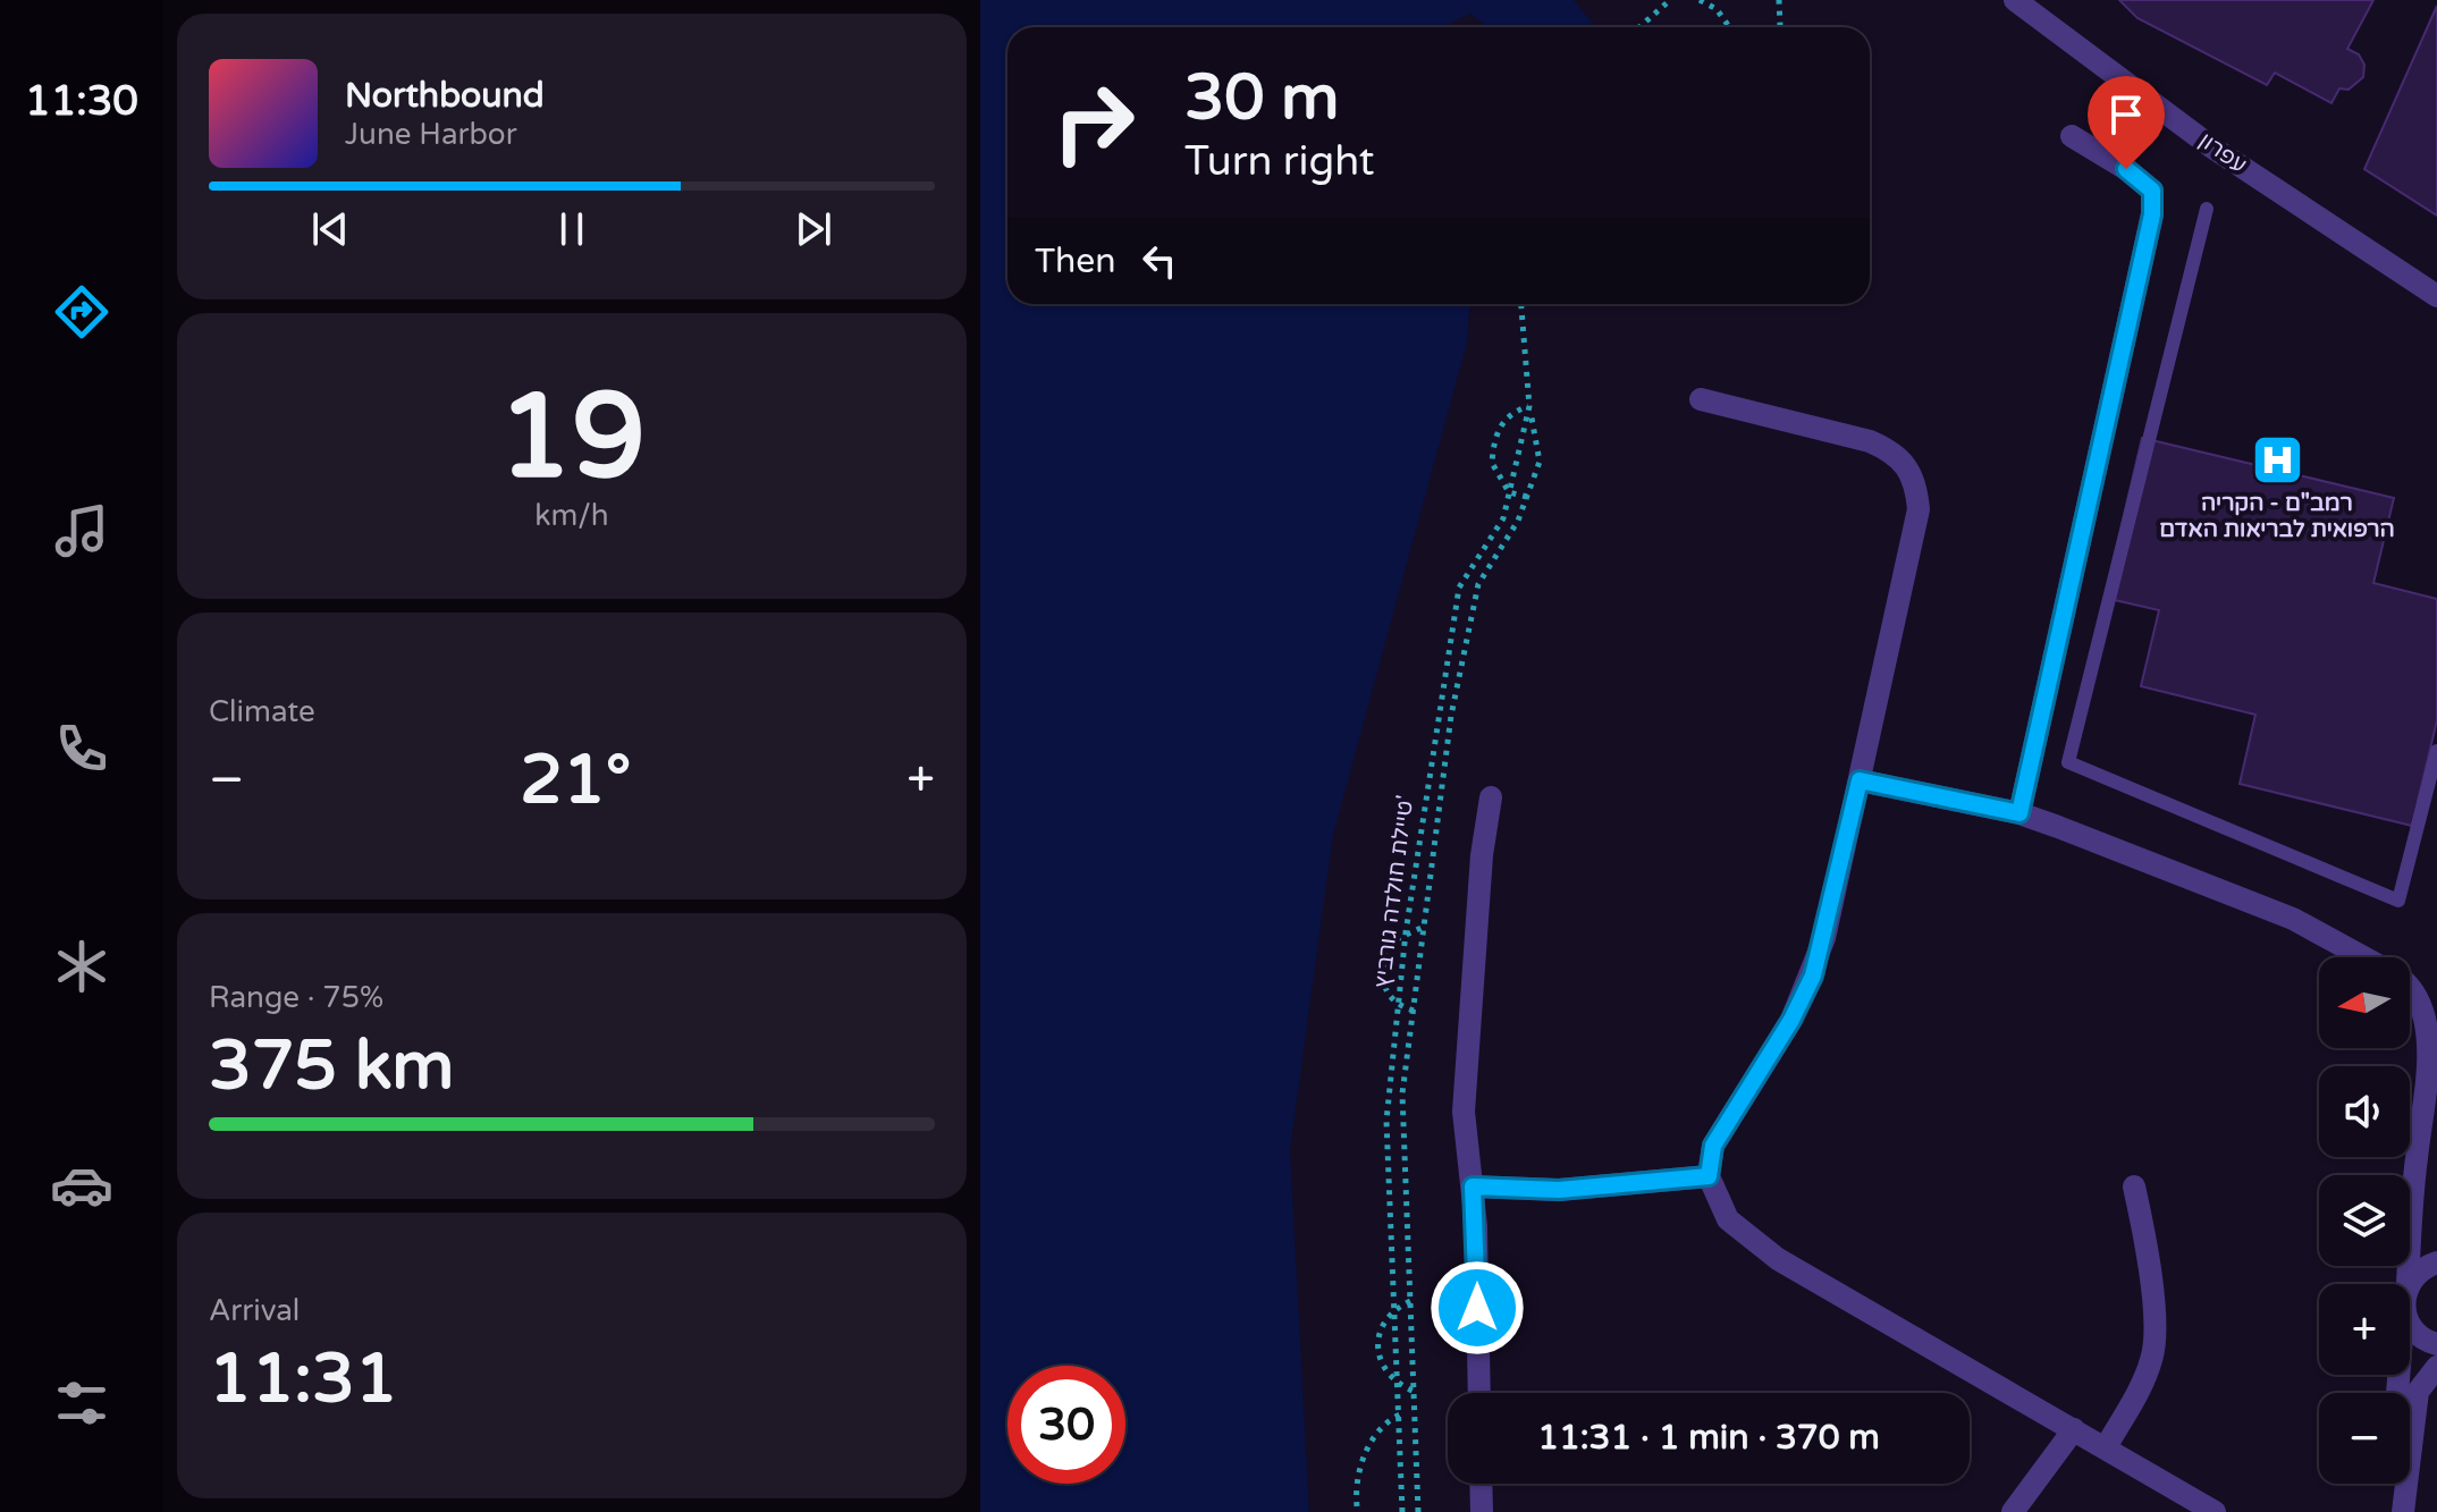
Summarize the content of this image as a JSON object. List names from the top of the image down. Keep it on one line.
{"streets":{"street":["עפרון"],"path":["טיילת חולדה גורביץ'"]},"places":{"hospital":["רמב\"ם - הקריה הרפואית לבריאות האדם"]},"north":"left","page":{"tabs":"11:30","turn":["30 m","Turn right"],"song":["Northbound","June Harbor"],"then":"Then","tile":[["19","km/h"],"Climate",["Range · 75%","375 km"],["Arrival","11:31"]],"heat":["−","21°","+"],"map_buttons":["+","−"],"limit":"30","trip":"11:31 · 1 min · 370 m"}}
